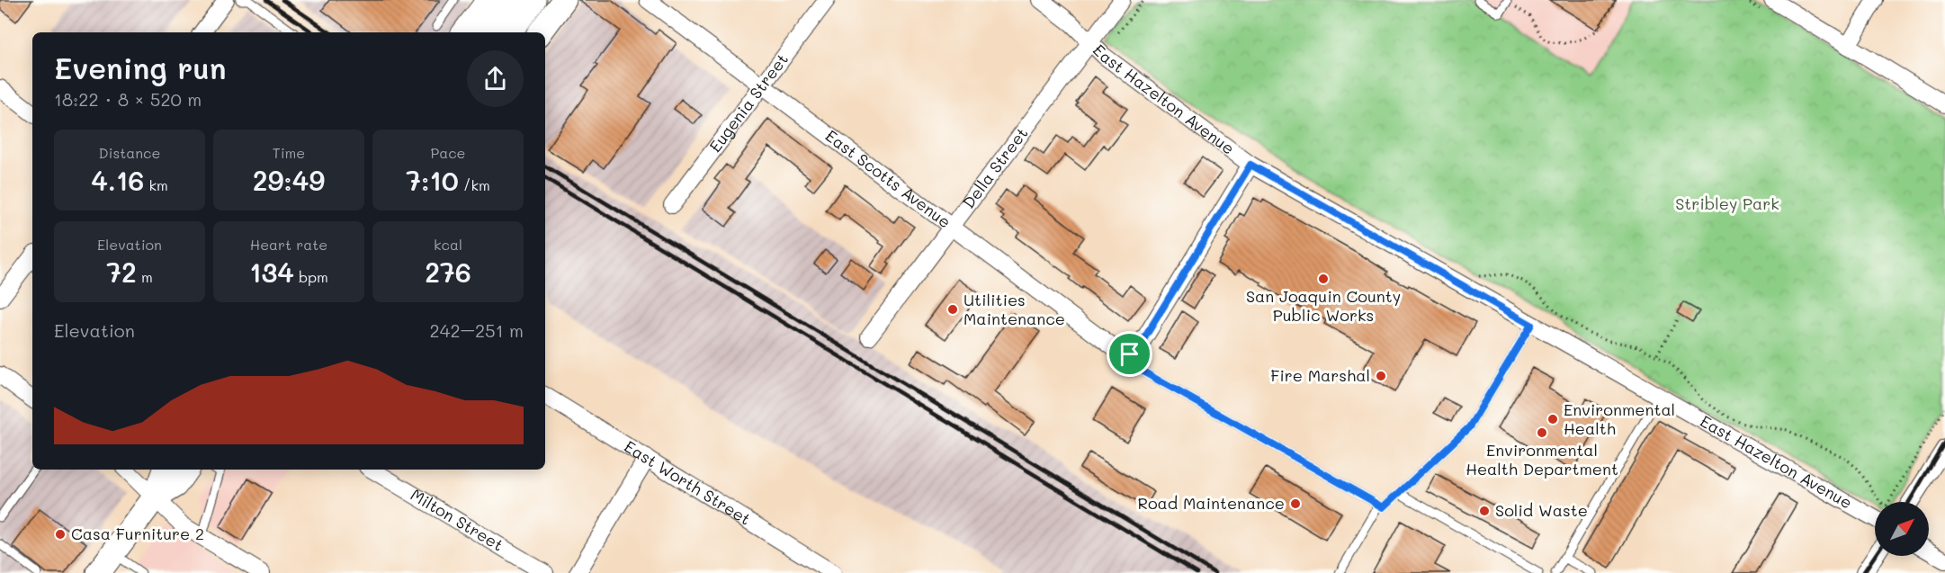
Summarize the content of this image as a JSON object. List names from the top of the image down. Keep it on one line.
{"streets":{"street":["East Hazelton Avenue","Eugenia Street","Della Street","East Scotts Avenue","East Worth Street","Milton Street"]},"crossings":[["East Hazelton Avenue","Della Street"],["Eugenia Street","East Scotts Avenue"],["Della Street","East Scotts Avenue"]],"parks":["Stribley Park"],"places":["San Joaquin County Public Works","Utilities Maintenance","Fire Marshal","Environmental Health","Environmental Health Department","Road Maintenance","Solid Waste","Casa Furniture 2"],"north":"top right","page":{"heading":["Evening run","18:22 · 8 × 520 m"],"stats":[["Distance","4.16 km"],["Time","29:49"],["Pace","7:10 /km"],["Elevation","72 m"],["Heart rate","134 bpm"],["kcal","276"]],"chart":["Elevation","242–251 m"]}}
